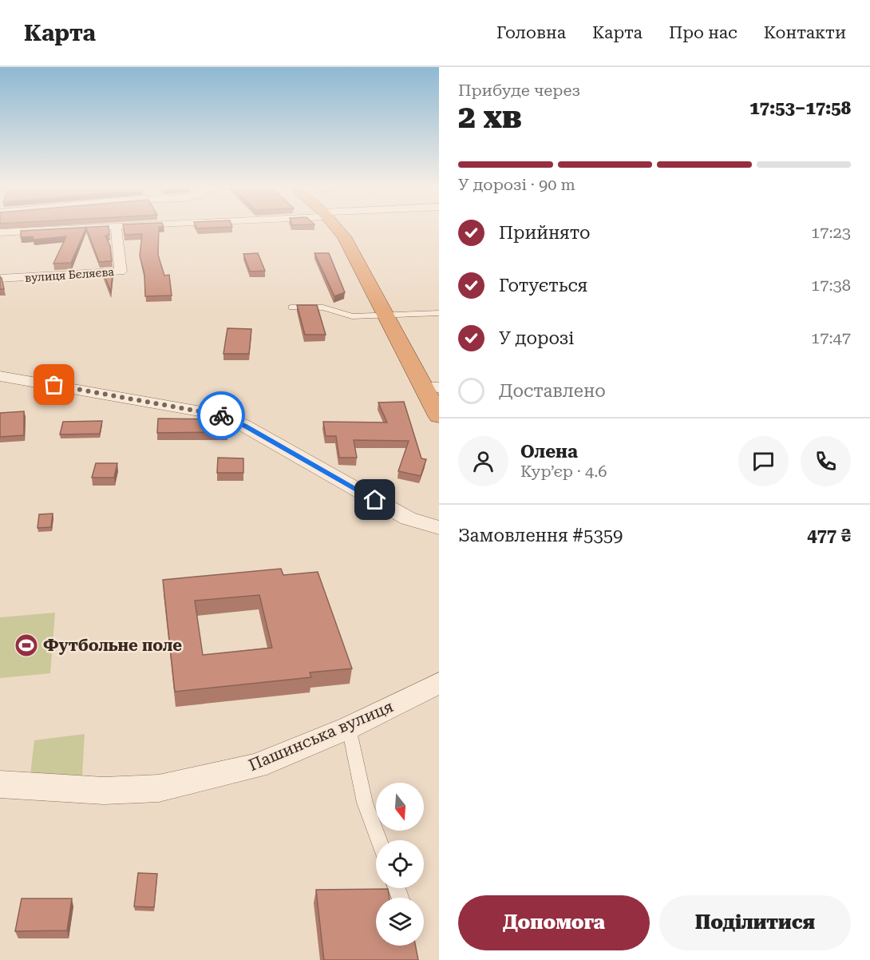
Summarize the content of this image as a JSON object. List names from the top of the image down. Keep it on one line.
{"streets":{"street":["вулиця Бєляєва","Пашинська вулиця"]},"places":{"sports":["Футбольне поле"]},"north":"bottom","page":{"header":"Карта","nav":["Головна","Карта","Про нас","Контакти"],"heading":["2 хв","Прибуде через","17:53–17:58"],"panel":["Олена","Кур’єр · 4.6","Замовлення #5359","477 ₴"],"bar":"У дорозі · 90 m","list":[["Прийнято","17:23"],["Готується","17:38"],["У дорозі","17:47"],"Доставлено"],"buttons":["Допомога","Поділитися"]}}
